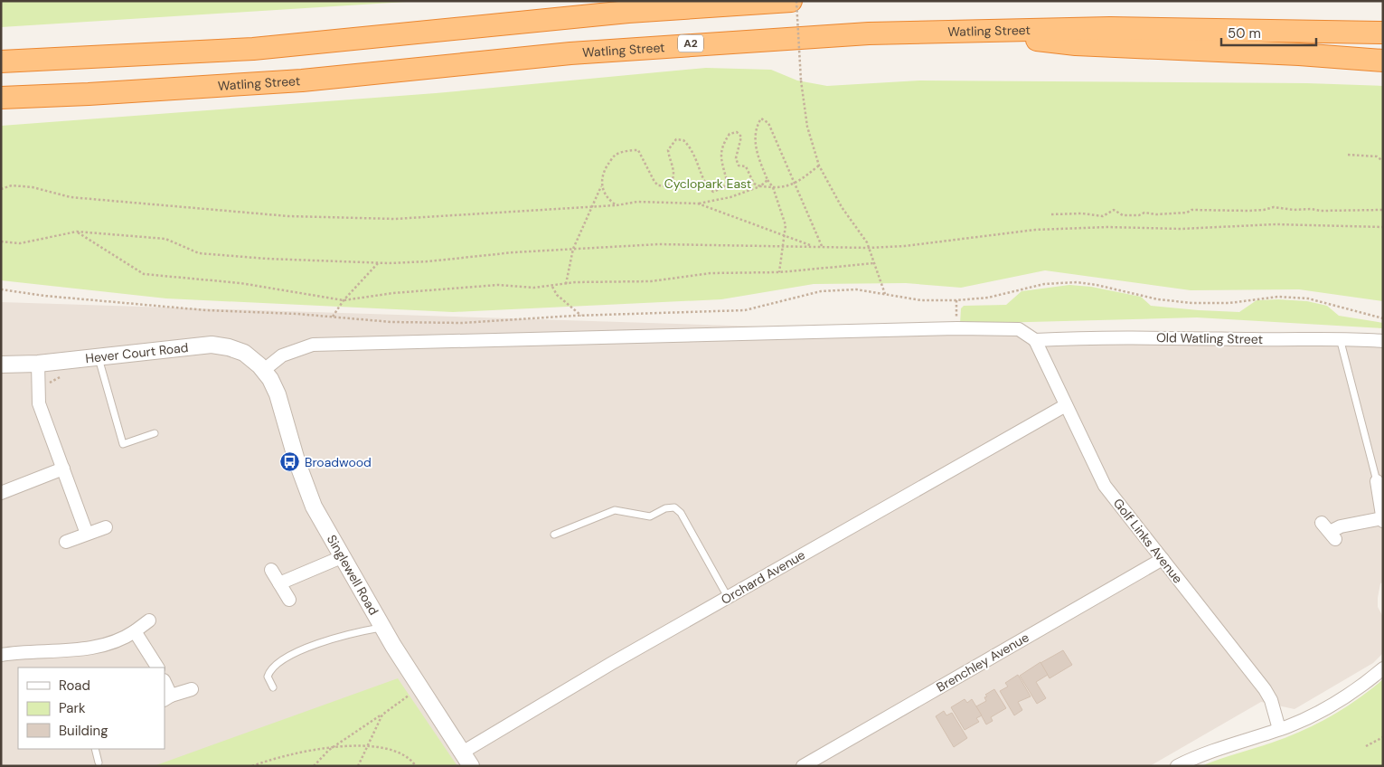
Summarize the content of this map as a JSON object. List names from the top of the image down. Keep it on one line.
{"streets":{"highway":["Watling Street","A2"],"street":["Old Watling Street","Hever Court Road","Golf Links Avenue","Singlewell Road","Orchard Avenue","Brenchley Avenue"]},"crossings":[["Old Watling Street","Golf Links Avenue"],["Hever Court Road","Singlewell Road"],["Golf Links Avenue","Orchard Avenue"],["Golf Links Avenue","Brenchley Avenue"],["Singlewell Road","Orchard Avenue"]],"parks":["Cyclopark East"],"places":{"bus stop":["Broadwood"]},"legend":["Road","Park","Building"],"scale_bar":"50 m"}
